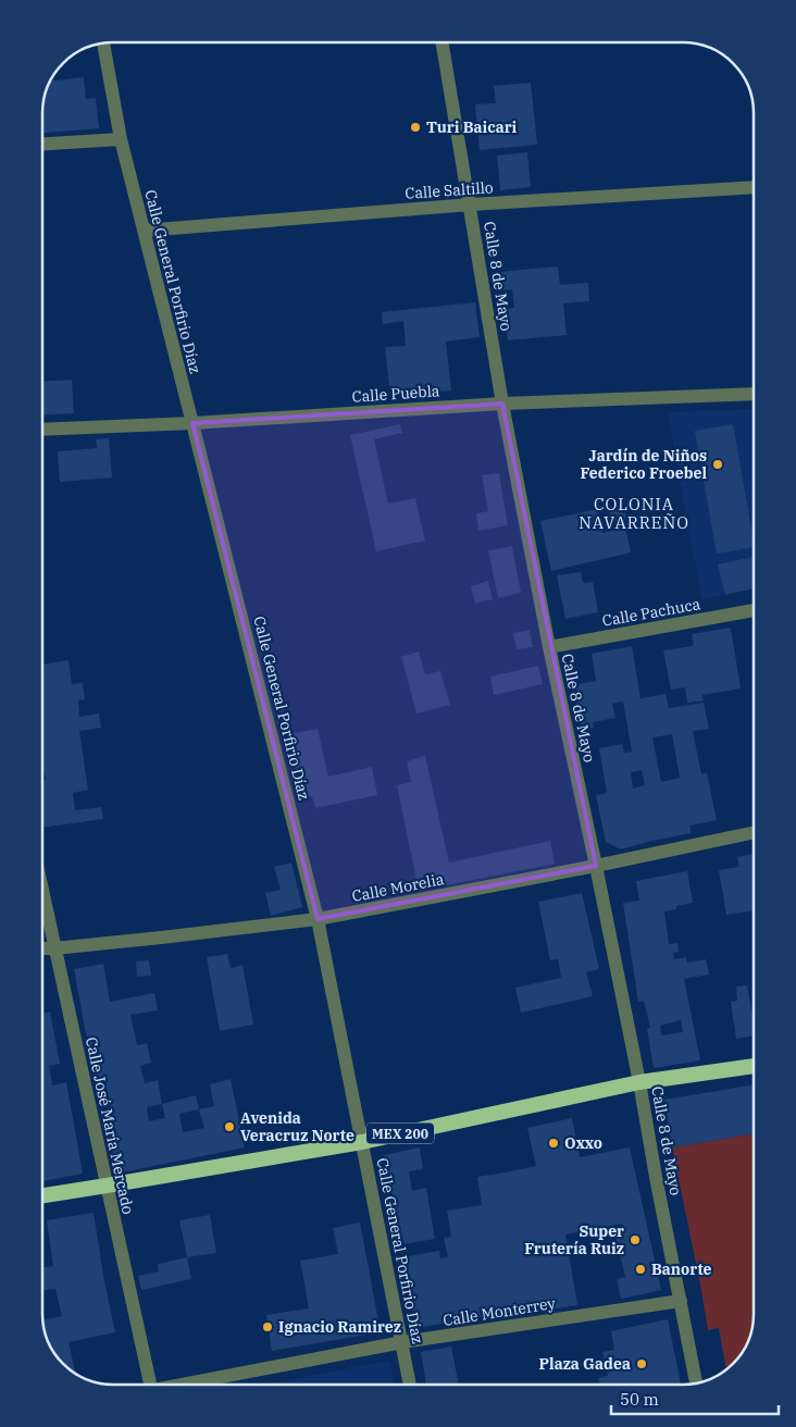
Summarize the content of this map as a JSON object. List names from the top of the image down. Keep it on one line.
{"streets":{"highway":["MEX 200"],"street":["Calle Saltillo","Calle 8 de Mayo","Calle General Porfirio Díaz","Calle Puebla","Calle Pachuca","Calle Morelia","Calle José María Mercado","Calle Monterrey"]},"crossings":[["Calle Saltillo","Calle 8 de Mayo"],["Calle Saltillo","Calle General Porfirio Díaz"],["Calle 8 de Mayo","Calle Puebla"],["Calle 8 de Mayo","Calle Pachuca"],["Calle 8 de Mayo","Calle Morelia"],["Calle 8 de Mayo","MEX 200"],["Calle 8 de Mayo","Calle Monterrey"],["Calle General Porfirio Díaz","Calle Puebla"],["Calle General Porfirio Díaz","Calle Morelia"],["Calle General Porfirio Díaz","MEX 200"],["Calle General Porfirio Díaz","Calle Monterrey"],["Calle Morelia","Calle José María Mercado"],["Calle José María Mercado","MEX 200"]],"districts":["COLONIA NAVARREÑO"],"places":["Turi Baicari","Jardín de Niños Federico Froebel","Avenida Veracruz Norte","Oxxo","Super Frutería Ruiz","Banorte","Ignacio Ramirez","Plaza Gadea"],"scale_bar":"50 m"}
